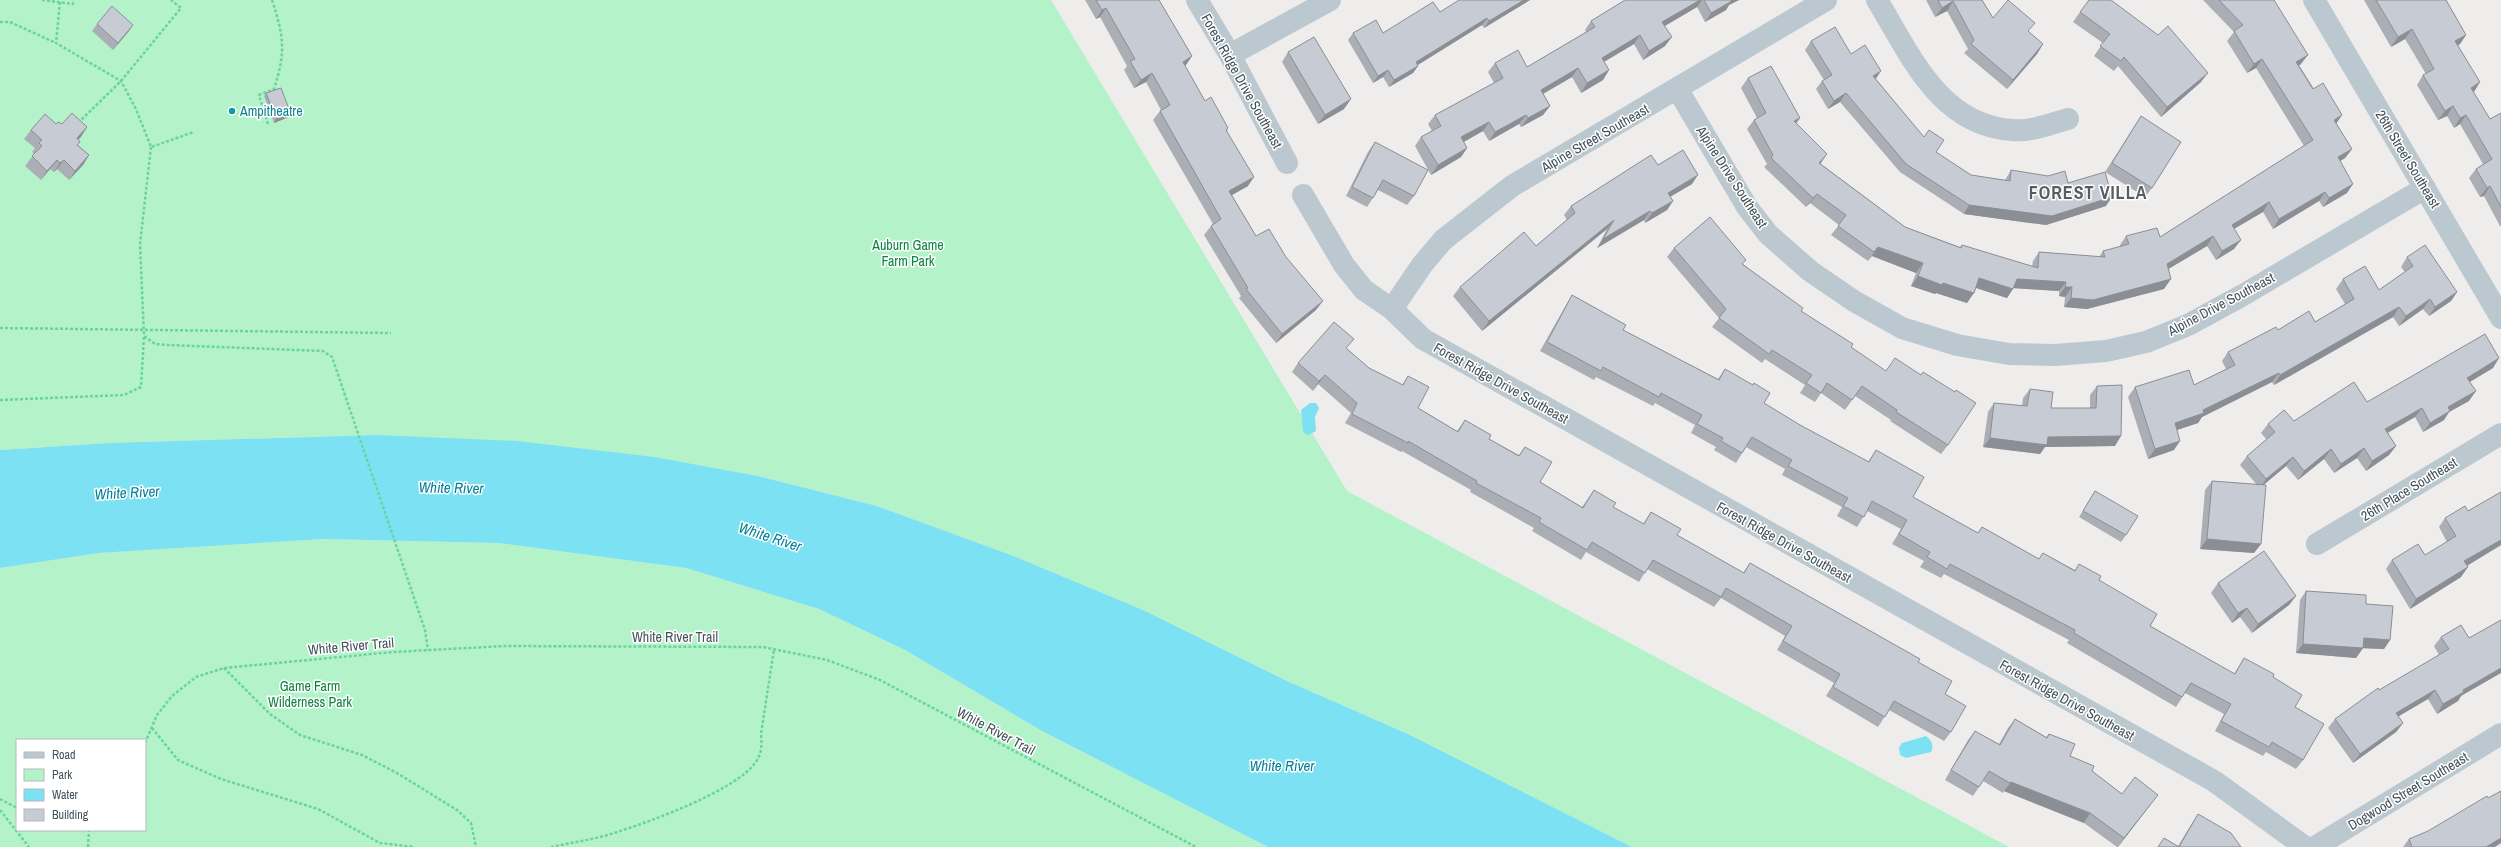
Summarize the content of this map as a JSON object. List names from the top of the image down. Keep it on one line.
{"streets":{"street":["Forest Ridge Drive Southeast","Alpine Street Southeast","26th Street Southeast","Alpine Drive Southeast","26th Place Southeast","Dogwood Street Southeast"],"path":["White River Trail"]},"crossings":[["Forest Ridge Drive Southeast","Alpine Street Southeast"],["Alpine Street Southeast","Alpine Drive Southeast"],["26th Street Southeast","Alpine Drive Southeast"]],"districts":["FOREST VILLA"],"water":["White River"],"parks":["Auburn Game Farm Park","Game Farm Wilderness Park"],"places":["Ampitheatre"],"legend":["Road","Park","Water","Building"]}
